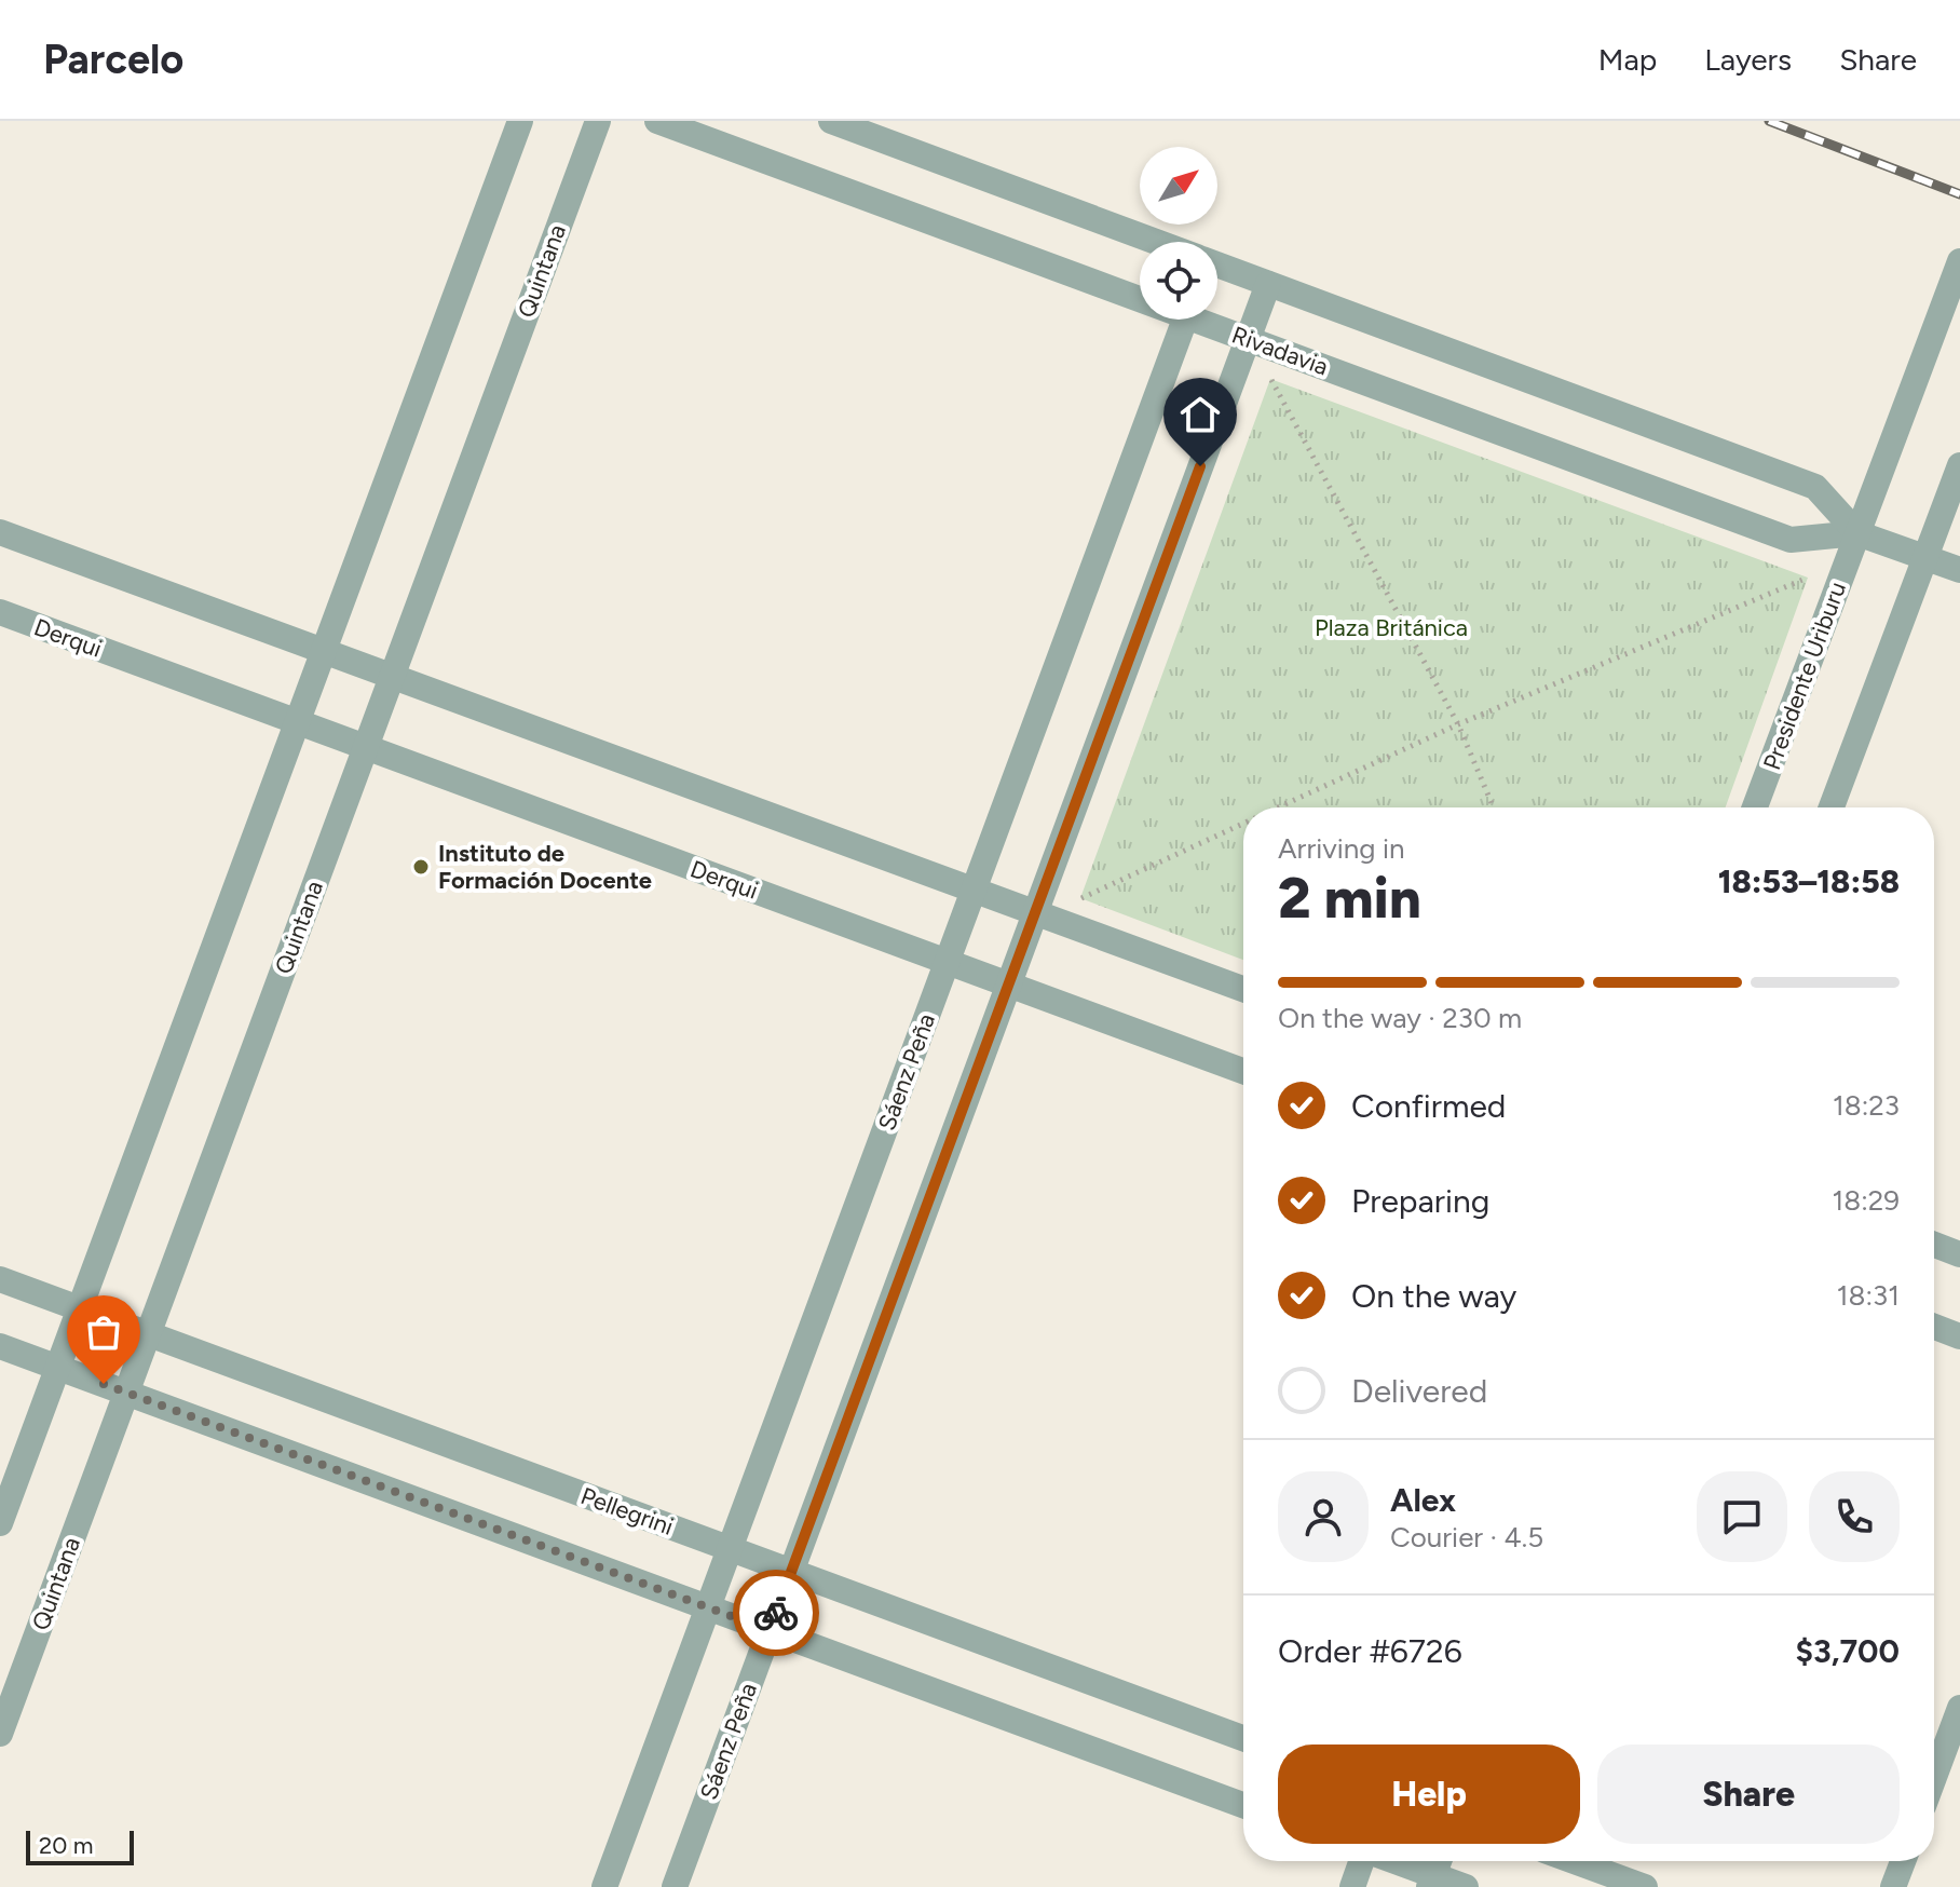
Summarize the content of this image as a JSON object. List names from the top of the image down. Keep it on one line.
{"streets":{"street":["Quintana","Rivadavia","Derqui","Presidente Uriburu","Sáenz Peña","Pellegrini"]},"crossings":[["Quintana","Derqui"],["Quintana","Pellegrini"],["Rivadavia","Presidente Uriburu"],["Rivadavia","Sáenz Peña"],["Derqui","Sáenz Peña"],["Sáenz Peña","Pellegrini"]],"parks":["Plaza Británica"],"places":["Instituto de Formación Docente"],"scale_bar":"20 m","north":"top right","page":{"header":"Parcelo","nav":["Map","Layers","Share"],"heading":["2 min","Arriving in","18:53–18:58"],"panel":["Alex","Courier · 4.5","Order #6726","$3,700"],"bar":"On the way · 230 m","list":[["Confirmed","18:23"],["Preparing","18:29"],["On the way","18:31"],"Delivered"],"buttons":["Help","Share"],"scale":"20 m"}}
